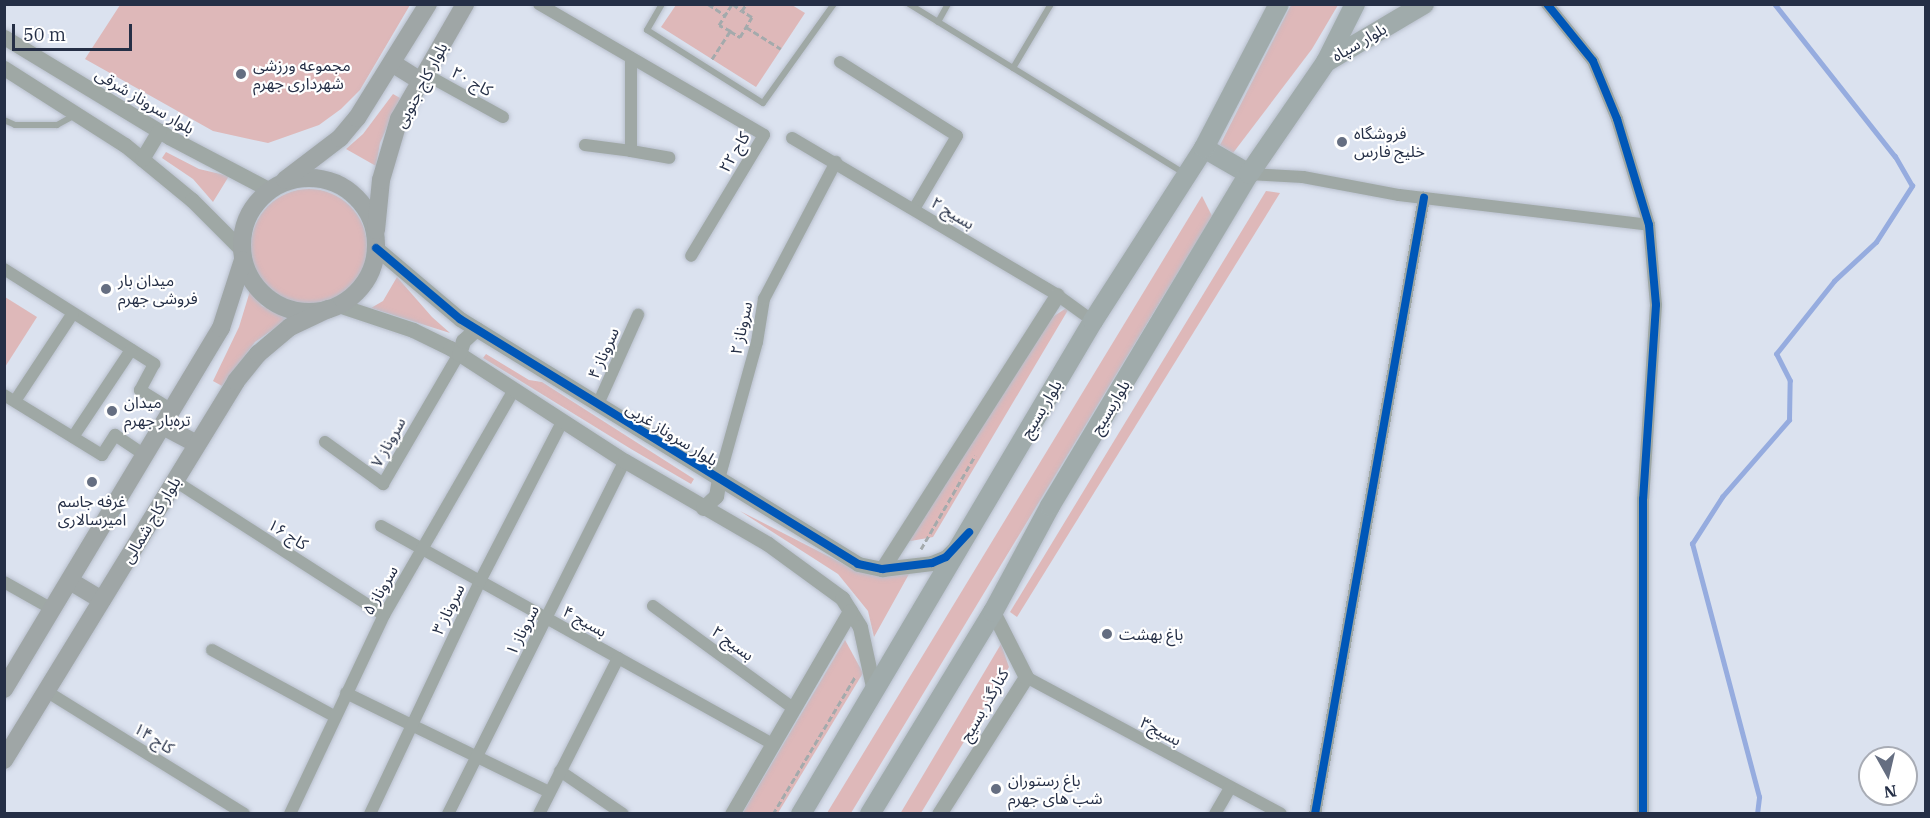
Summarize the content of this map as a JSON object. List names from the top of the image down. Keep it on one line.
{"streets":{"main road":["بلوار سپاه","بلوار کاج جنوبی","بلواربسیج","بلوار بسیج","بلوار کاج شمالی"],"street":["کاج ۲۰","بلوار سروناز شرقی","کاج ۲۲","بسیج ۲","سروناز ۲","سروناز ۴","بلوار سروناز غربی","سروناز ۷","کاج ۱۶","سروناز ۵","سروناز ۳","بسیج ۴","سروناز ۱","کنارگذر بسیج","بسیج۳","کاج ۱۴"]},"crossings":[["بلوار سپاه","بلواربسیج"],["کاج ۲۰","بلوار کاج جنوبی"],["بلوار کاج جنوبی","بلوار سروناز شرقی"],["بلوار کاج جنوبی","بلوار سروناز غربی"],["بلوار کاج جنوبی","بلوار کاج شمالی"],["بلوار سروناز شرقی","بلوار سروناز غربی"],["بلوار سروناز شرقی","بلوار کاج شمالی"],["بسیج ۲","سروناز ۲"],["بسیج ۲","بلوار بسیج"],["سروناز ۲","بلوار سروناز غربی"],["سروناز ۴","بلوار سروناز غربی"],["بلواربسیج","کنارگذر بسیج"],["بلوار بسیج","بلوار سروناز غربی"],["بلوار سروناز غربی","بلوار کاج شمالی"],["بلوار کاج شمالی","کاج ۱۶"],["بلوار کاج شمالی","کاج ۱۴"],["کاج ۱۶","سروناز ۵"],["سروناز ۵","بسیج ۴"],["سروناز ۳","بسیج ۴"],["بسیج ۴","سروناز ۱"],["کنارگذر بسیج","بسیج۳"]],"places":["مجموعه ورزشی شهرداری جهرم","فروشگاه خلیج فارس","میدان بار فروشی جهرم","میدان تره‌بار جهرم","غرفه جاسم امیرسالاری","باغ بهشت","باغ رستوران شب های جهرم"],"scale_bar":"50 m","north":"bottom"}
